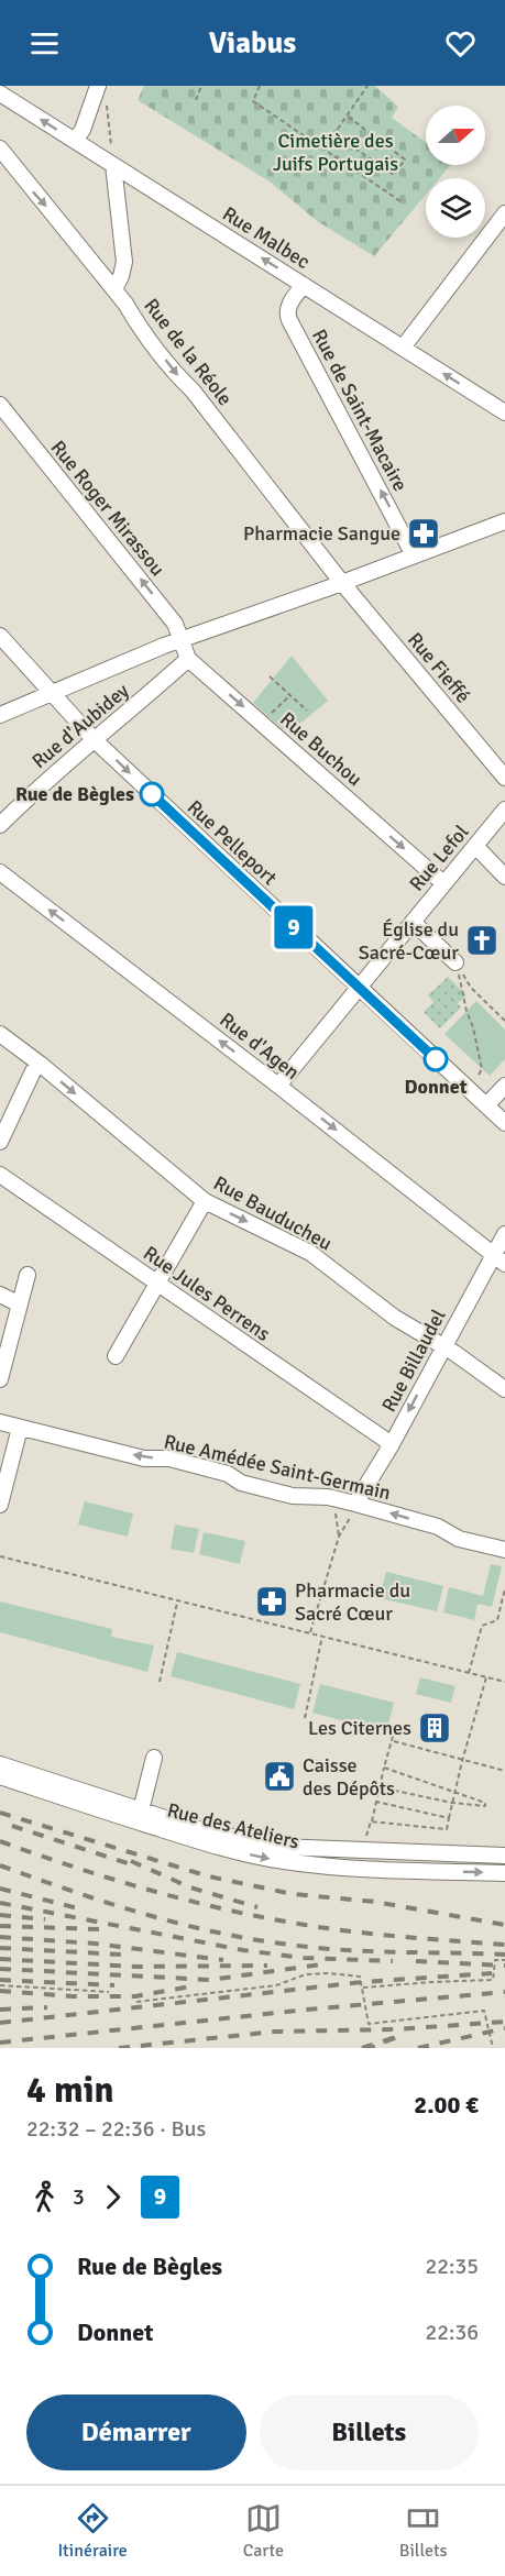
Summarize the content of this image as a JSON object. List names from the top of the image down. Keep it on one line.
{"streets":{"street":["Rue Malbec","Rue de la Réole","Rue de Saint-Macaire","Rue Roger Mirassou","Rue Fieffé","Rue d'Aubidey","Rue Buchou","Rue Pelleport","Rue Lefol","Rue d'Agen","Rue Bauducheu","Rue Jules Perrens","Rue Billaudel","Rue Amédée Saint-Germain","Rue des Ateliers"]},"crossings":[["Rue Malbec","Rue de Saint-Macaire"],["Rue de la Réole","Rue Fieffé"],["Rue d'Aubidey","Rue Buchou"],["Rue d'Aubidey","Rue Pelleport"],["Rue Buchou","Rue Lefol"],["Rue Pelleport","Rue Lefol"],["Rue Lefol","Rue d'Agen"],["Rue d'Agen","Rue Billaudel"],["Rue Bauducheu","Rue Billaudel"],["Rue Jules Perrens","Rue Billaudel"],["Rue Billaudel","Rue Amédée Saint-Germain"]],"one_way":["Rue Malbec","Rue de la Réole","Rue de Saint-Macaire","Rue Roger Mirassou","Rue Buchou","Rue Pelleport","Rue Bauducheu","Rue Billaudel","Rue Amédée Saint-Germain"],"parks":["Cimetière des Juifs Portugais"],"places":{"pharmacy":["Pharmacie Sangue","Pharmacie du Sacré Cœur"],"other":["Rue de Bègles","Donnet"],"church":["Église du Sacré-Cœur"],"building":["Les Citernes"],"public building":["Caisse des Dépôts"]},"lines":["bus line 9"],"north":"right","page":{"header":"Viabus","on_map":"9","heading":["4 min","22:32 – 22:36 · Bus","2.00 €"],"legs":["3","9"],"list":[{"name":"Rue de Bègles","value":"22:35"},{"name":"Donnet","value":"22:36"}],"buttons":["Démarrer","Billets"],"tabs":["Itinéraire","Carte","Billets"]}}
